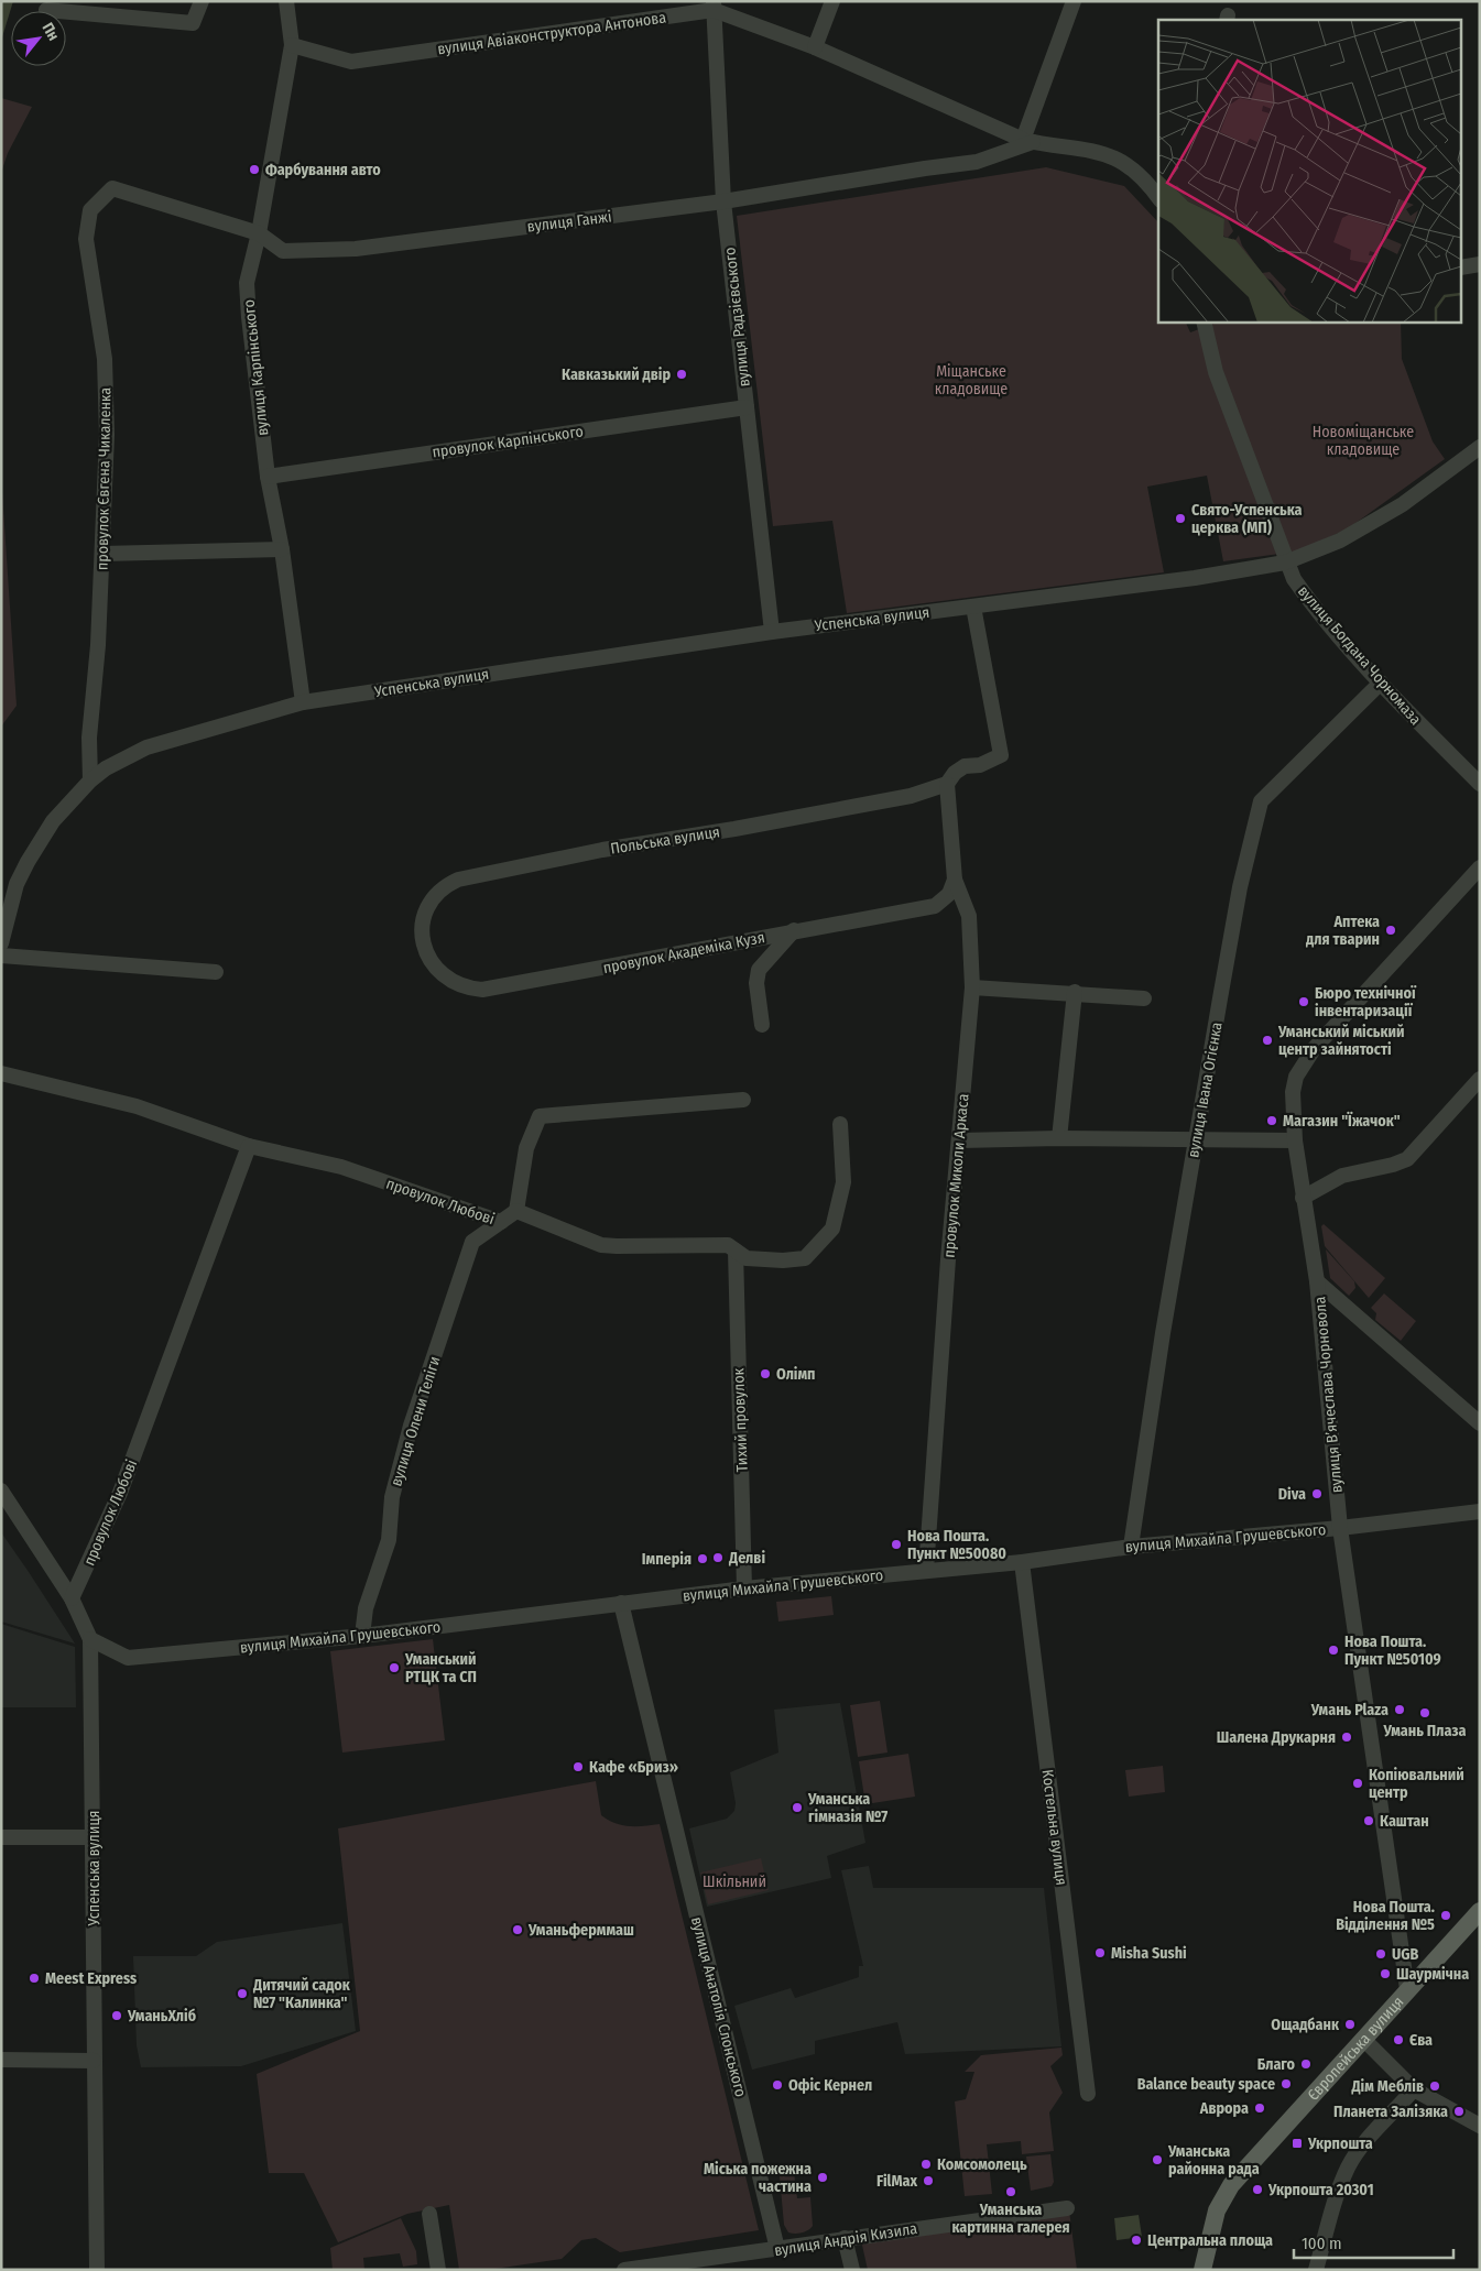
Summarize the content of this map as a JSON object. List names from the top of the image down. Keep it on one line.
{"streets":{"main road":["Європейська вулиця"],"street":["вулиця Авіаконструктора Антонова","вулиця Ганжі","вулиця Радзієвського","вулиця Карпінського","провулок Карпінського","провулок Євгена Чикаленка","Успенська вулиця","вулиця Богдана Чорномаза","Польська вулиця","провулок Академіка Кузя","вулиця Івана Огієнка","провулок Миколи Аркаса","провулок Любові","вулиця В’ячеслава Чорновола","Тихий провулок","вулиця Олени Теліги","вулиця Михайла Грушевського","Костельна вулиця","вулиця Анатолія Слонського","вулиця Андрія Кизила"]},"crossings":[["вулиця Авіаконструктора Антонова","вулиця Ганжі"],["вулиця Авіаконструктора Антонова","вулиця Радзієвського"],["вулиця Авіаконструктора Антонова","вулиця Карпінського"],["вулиця Ганжі","вулиця Радзієвського"],["вулиця Радзієвського","провулок Карпінського"],["вулиця Радзієвського","Успенська вулиця"],["вулиця Карпінського","провулок Карпінського"],["вулиця Карпінського","провулок Євгена Чикаленка"],["вулиця Карпінського","Успенська вулиця"],["провулок Євгена Чикаленка","Успенська вулиця"],["Успенська вулиця","вулиця Богдана Чорномаза"],["Успенська вулиця","провулок Любові"],["Успенська вулиця","вулиця Михайла Грушевського"],["вулиця Богдана Чорномаза","вулиця Івана Огієнка"],["Польська вулиця","провулок Академіка Кузя"],["Польська вулиця","провулок Миколи Аркаса"],["провулок Академіка Кузя","провулок Миколи Аркаса"],["вулиця Івана Огієнка","вулиця Михайла Грушевського"],["провулок Миколи Аркаса","вулиця Михайла Грушевського"],["провулок Любові","Тихий провулок"],["провулок Любові","вулиця Олени Теліги"],["вулиця В’ячеслава Чорновола","вулиця Михайла Грушевського"],["вулиця В’ячеслава Чорновола","Європейська вулиця"],["Тихий провулок","вулиця Михайла Грушевського"],["вулиця Олени Теліги","вулиця Михайла Грушевського"],["вулиця Михайла Грушевського","Костельна вулиця"],["вулиця Михайла Грушевського","вулиця Анатолія Слонського"],["вулиця Анатолія Слонського","вулиця Андрія Кизила"]],"parks":["Міщанське кладовище","Новоміщанське кладовище","Шкільний"],"places":{"other":["Фарбування авто","Кавказький двір","Свято-Успенська церква (МП)","Аптека для тварин","Бюро технічної інвентаризації","Уманський міський центр зайнятості","Магазин \"Їжачок\"","Олімп","Diva","Нова Пошта. Пункт №50080","Делві","Імперія","Нова Пошта. Пункт №50109","Уманський РТЦК та СП","Умань Plaza","Умань Плаза","Шалена Друкарня","Кафе «Бриз»","Копіювальний центр","Уманська гімназія №7","Каштан","Нова Пошта. Відділення №5","Уманьферммаш","Мisha Sushi","UGB","Шаурмічна","Meest Express","Дитячий садок №7 \"Калинка\"","УманьХліб","Ощадбанк","Єва","Благо","Balance beauty space","Офіс Кернел","Дім Меблів","Аврора","Планета Залізяка","Уманська районна рада","Комсомолець","Міська пожежна частина","FilMax","Укрпошта 20301","Уманська картинна галерея","Центральна площа"],"transit":["Укрпошта"]},"scale_bar":"100 m","north":"top right"}
